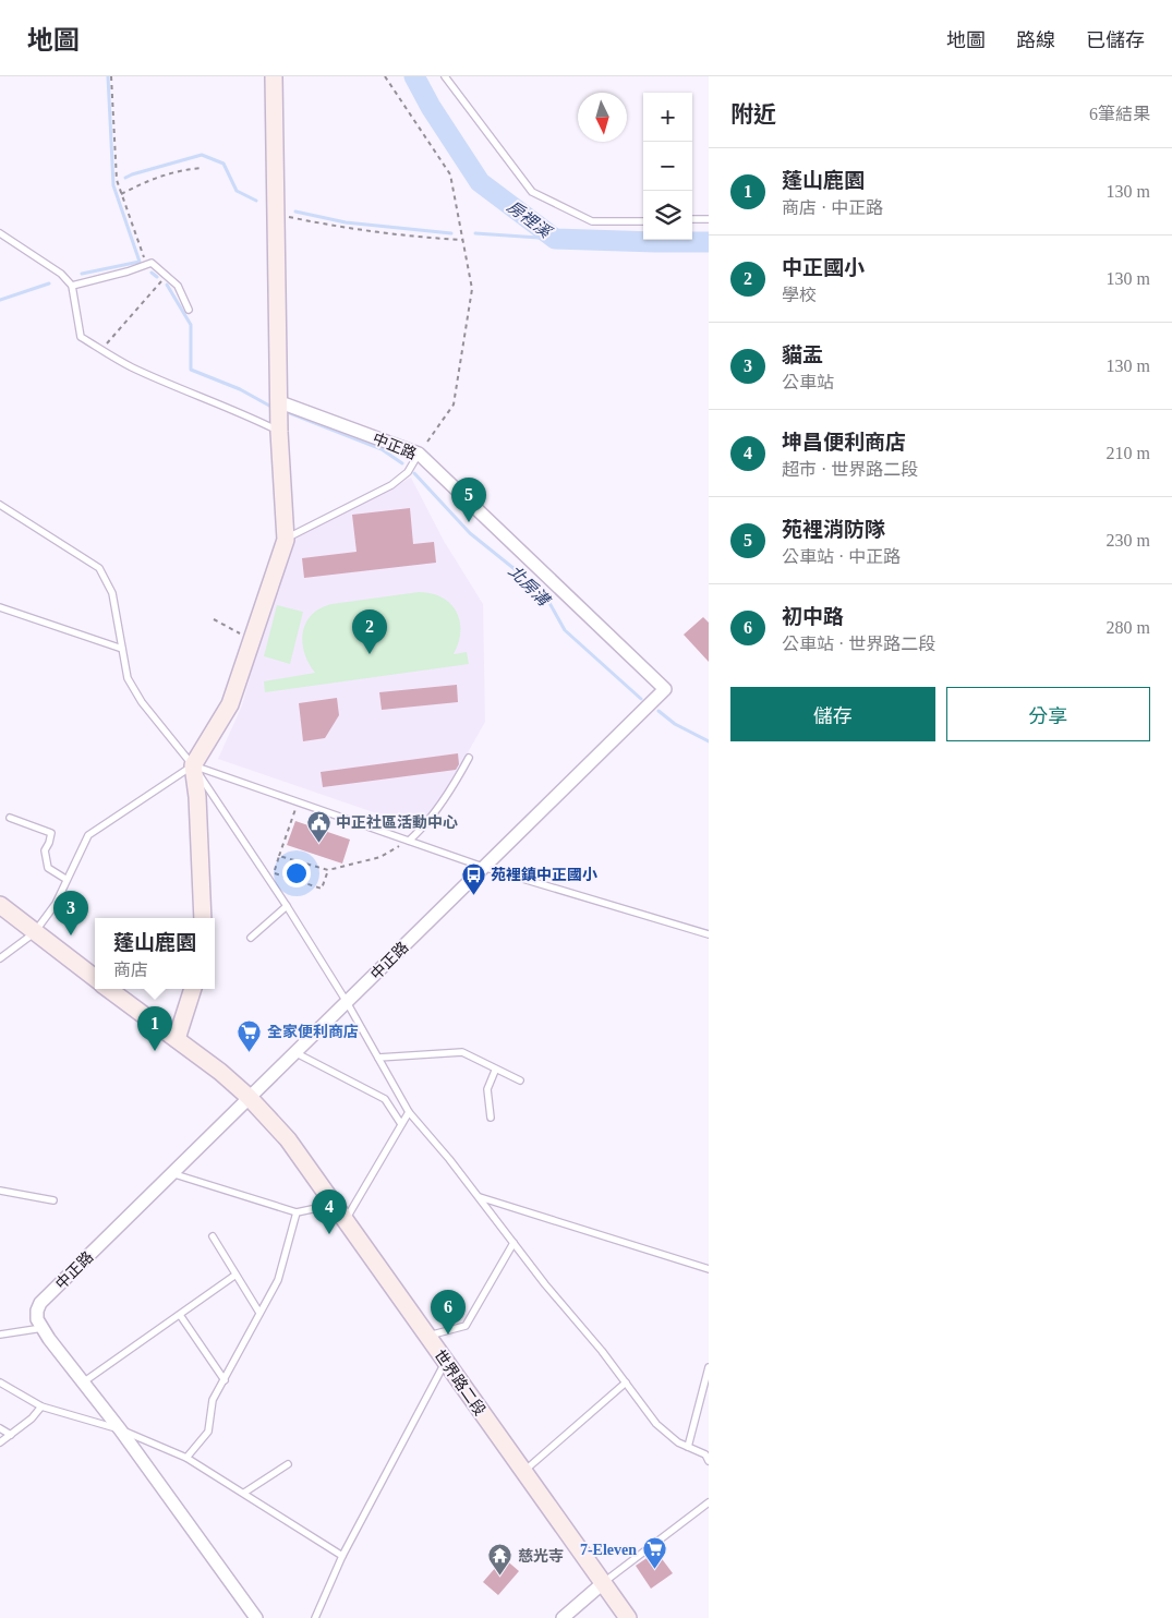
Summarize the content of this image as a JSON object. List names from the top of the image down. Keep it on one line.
{"streets":{"main road":["世界路二段"],"street":["中正路"]},"crossings":[["中正路","世界路二段"]],"water":["房裡溪","北房溝"],"places":{"public building":["中正社區活動中心"],"bus stop":["苑裡鎮中正國小"],"supermarket":["全家便利商店","7-Eleven"],"temple":["慈光寺"]},"north":"bottom","page":{"header":"地圖","nav":["地圖","路線","已儲存"],"heading":["附近","6筆結果"],"map_buttons":["+","−"],"list":[{"mark":"1","name":"蓬山鹿園","note":"商店 · 中正路","value":"130 m"},{"mark":"2","name":"中正國小","note":"學校","value":"130 m"},{"mark":"3","name":"貓盂","note":"公車站","value":"130 m"},{"mark":"4","name":"坤昌便利商店","note":"超市 · 世界路二段","value":"210 m"},{"mark":"5","name":"苑裡消防隊","note":"公車站 · 中正路","value":"230 m"},{"mark":"6","name":"初中路","note":"公車站 · 世界路二段","value":"280 m"}],"pins":["5","2","3","1","4","6"],"buttons":["儲存","分享"],"popup":["蓬山鹿園","商店"]}}
